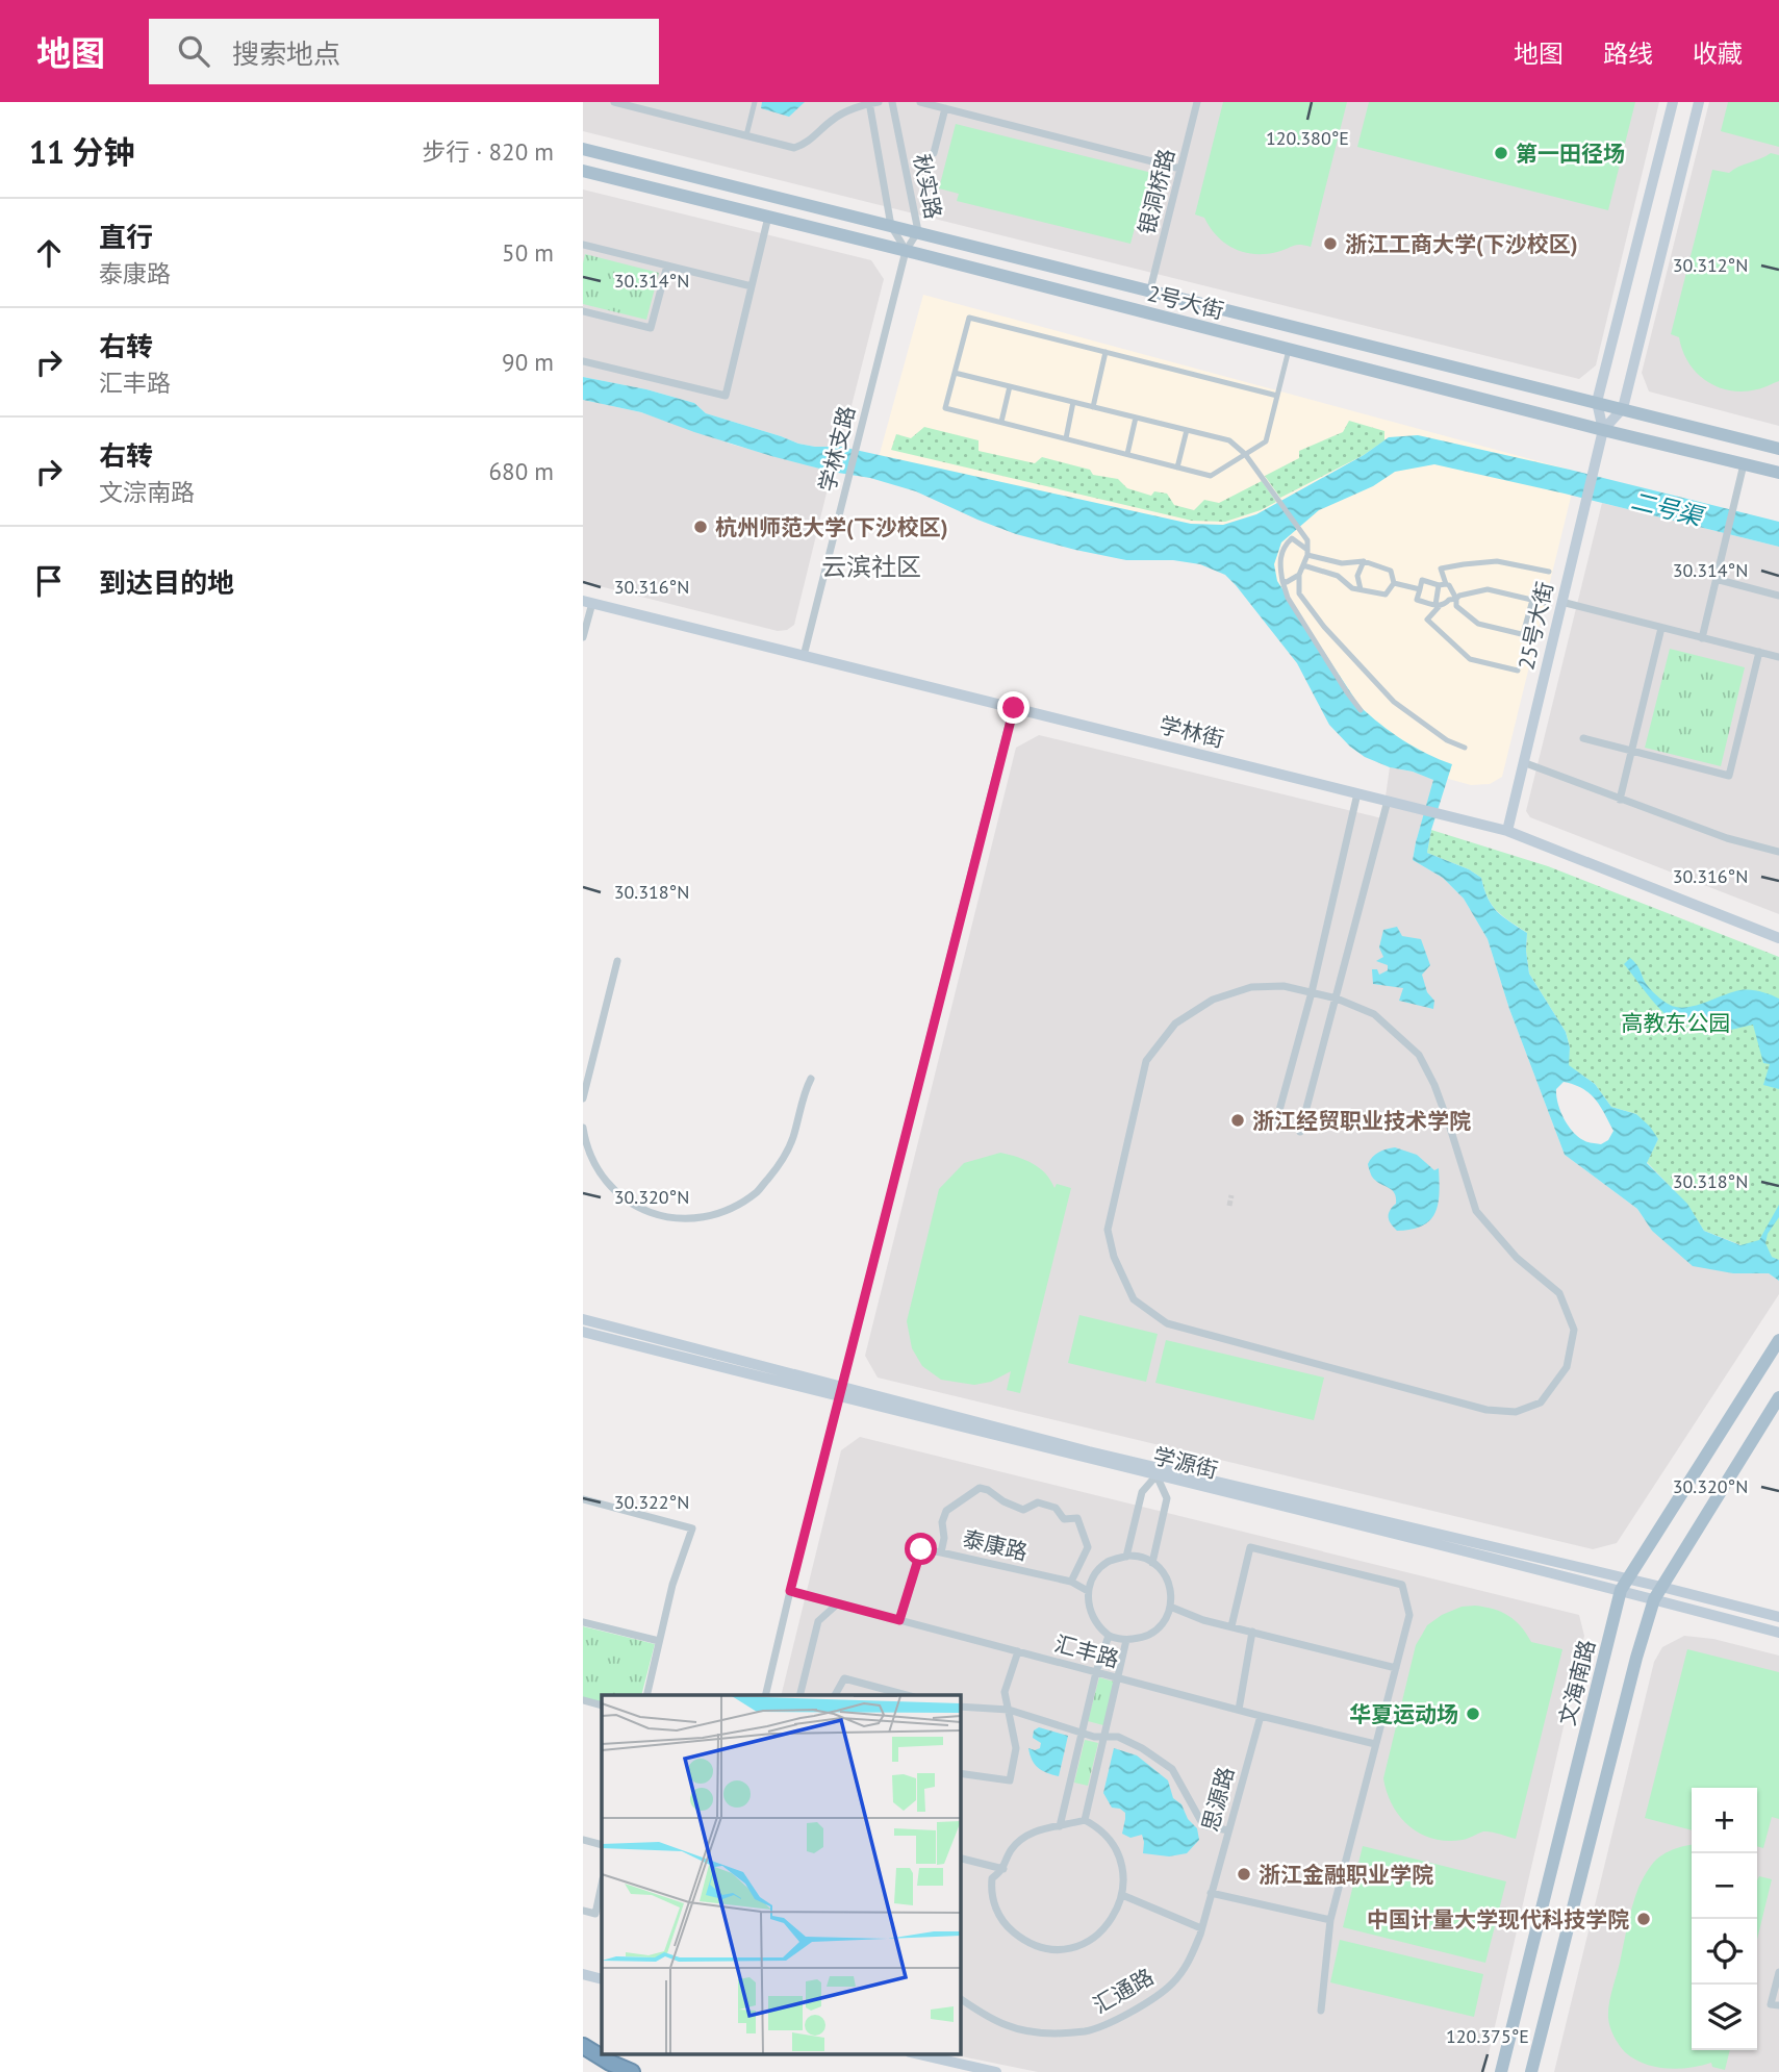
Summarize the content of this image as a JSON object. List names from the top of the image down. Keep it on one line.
{"streets":{"main road":["2号大街","25号大街","学林街","学源街","文海南路"],"street":["秋实路","银洞桥路","学林支路","泰康路","汇丰路","思源路","汇通路"]},"crossings":[["秋实路","2号大街"],["秋实路","学林支路"],["银洞桥路","2号大街"],["2号大街","学林支路"],["2号大街","25号大街"],["学林支路","学林街"],["25号大街","学林街"],["学源街","文海南路"],["泰康路","汇丰路"],["汇丰路","思源路"],["思源路","汇通路"]],"districts":["云滨社区"],"water":["二号渠"],"parks":["高教东公园"],"places":["第一田径场","浙江工商大学(下沙校区)","杭州师范大学(下沙校区)","浙江经贸职业技术学院","华夏运动场","浙江金融职业学院","中国计量大学现代科技学院"],"page":{"header":"地图","search":"搜索地点","nav":["地图","路线","收藏"],"heading":["11 分钟","步行 · 820 m"],"list":[["直行","泰康路","50 m"],["右转","汇丰路","90 m"],["右转","文淙南路","680 m"],"到达目的地"],"map_buttons":["+","−"]},"coordinates":["120.380°E","30.312°N","30.314°N","30.316°N","30.318°N","30.320°N","30.322°N","120.375°E"]}
